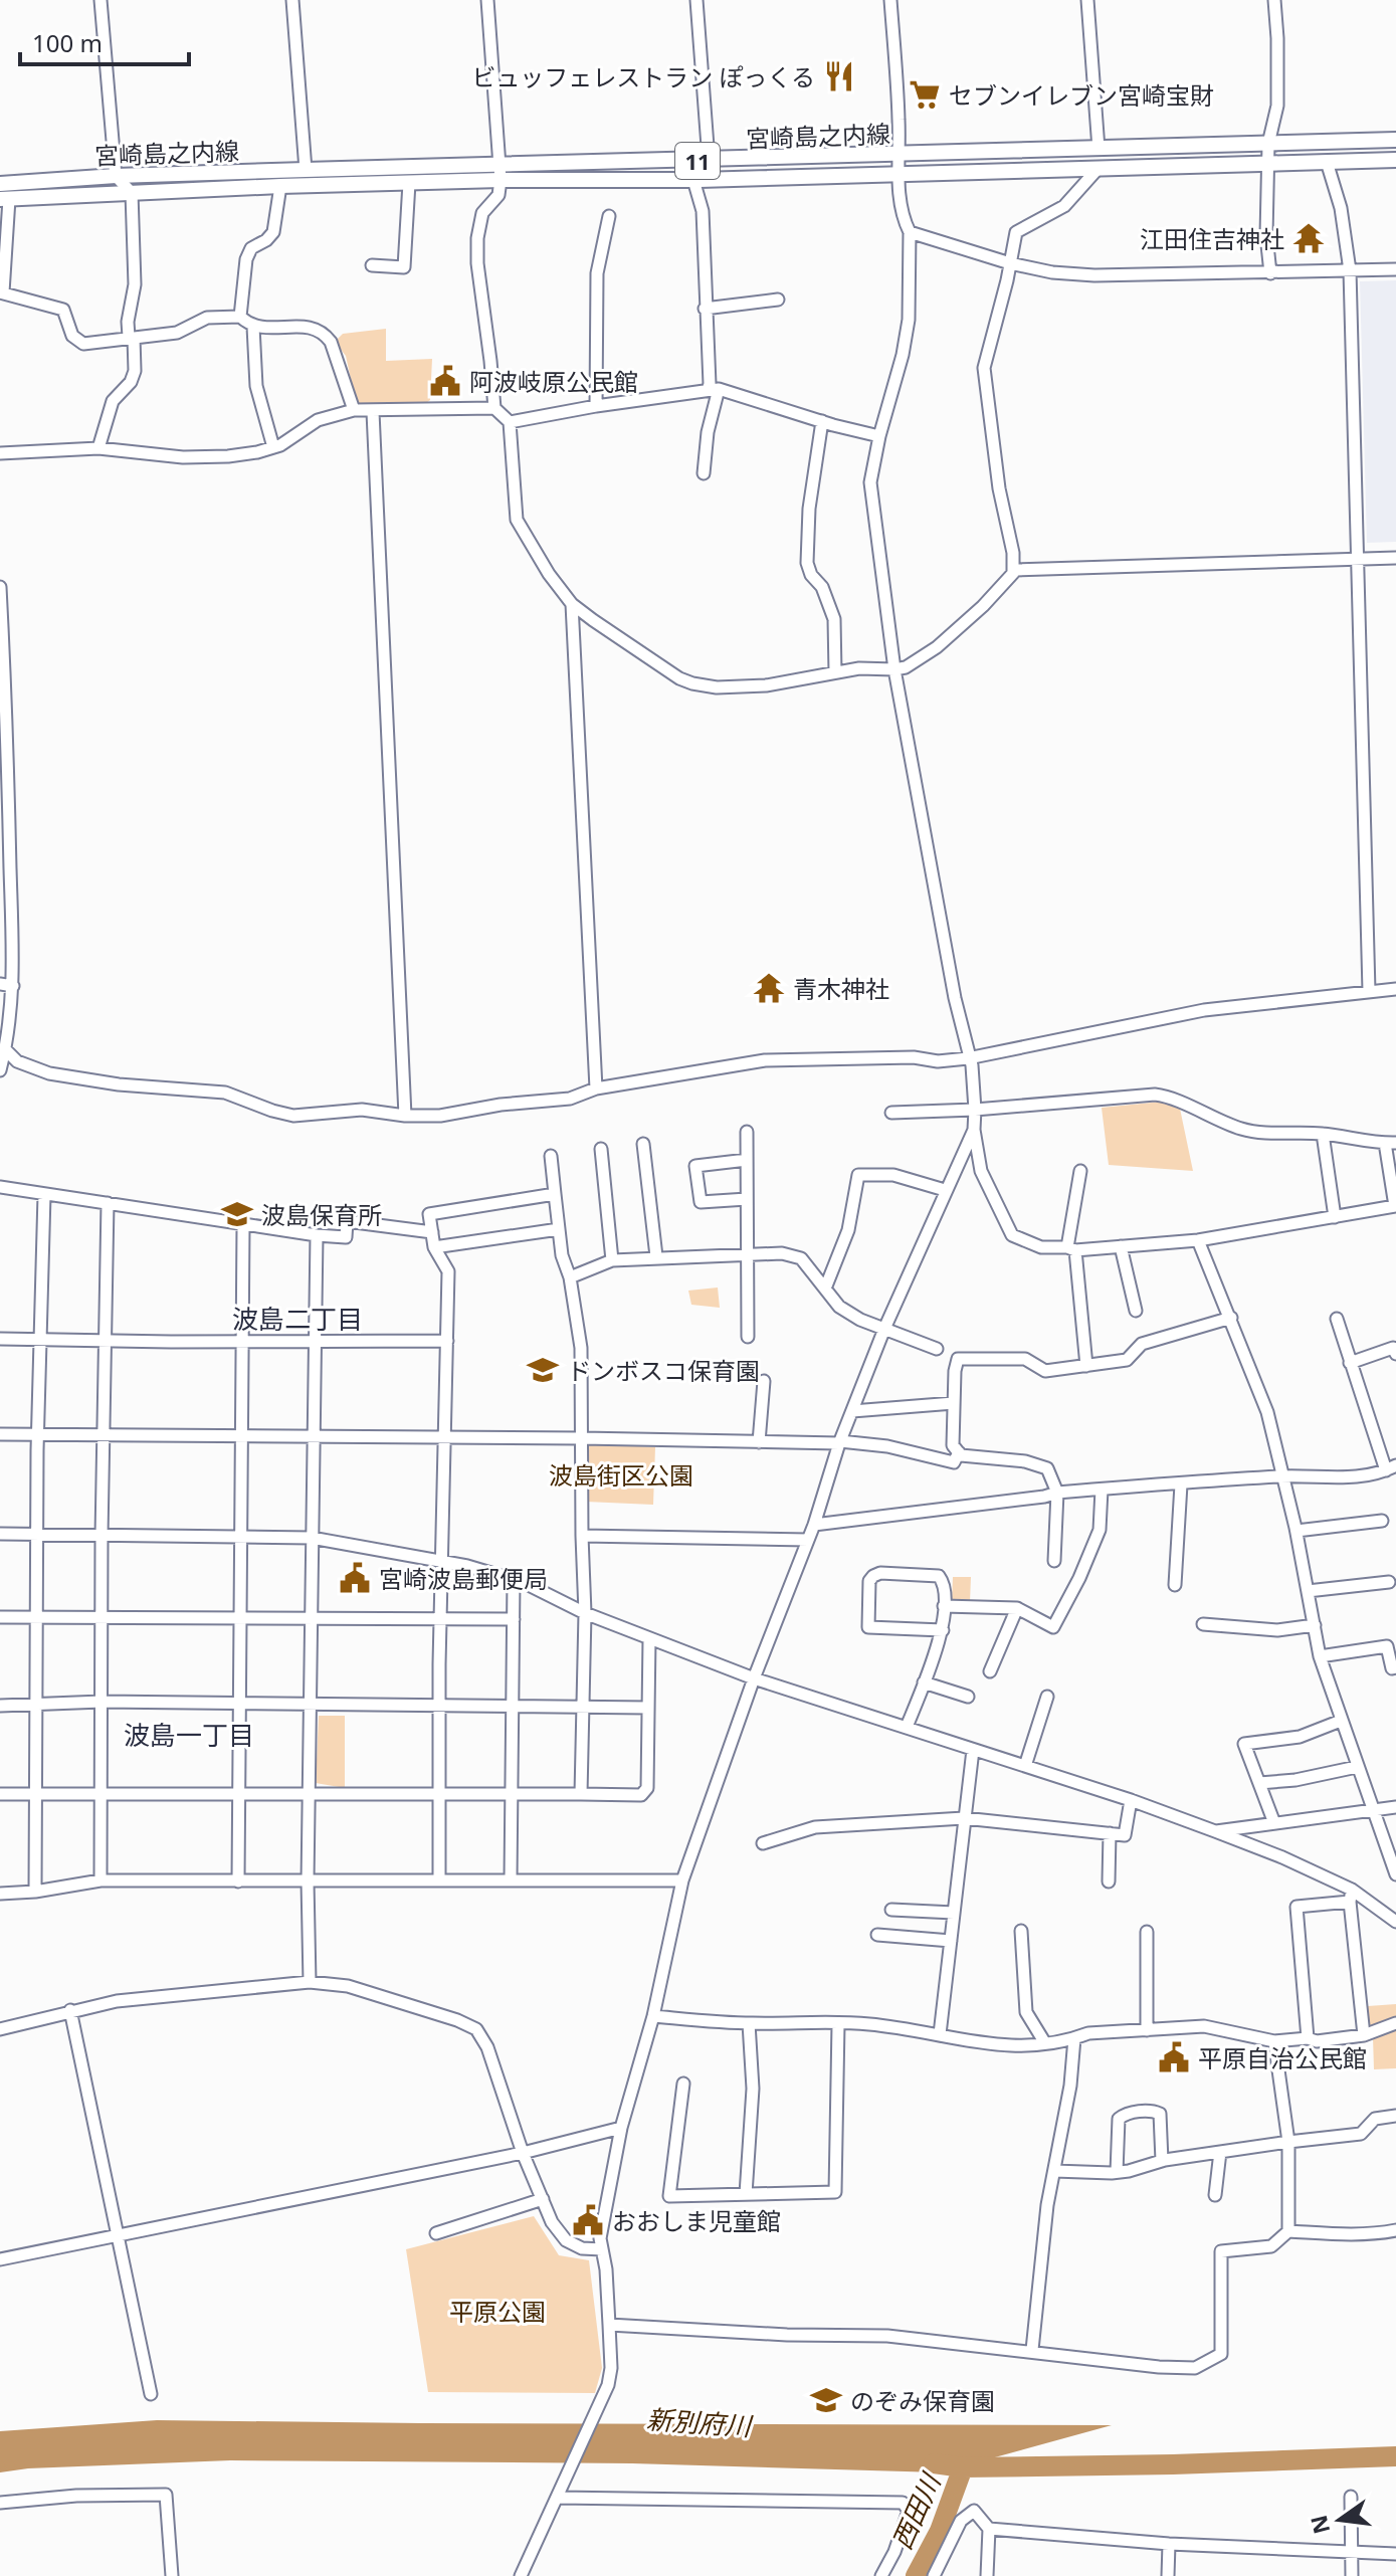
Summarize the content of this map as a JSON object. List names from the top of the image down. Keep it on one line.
{"streets":{"main road":["宮崎島之内線","11"]},"districts":["波島二丁目","波島一丁目"],"water":["新別府川","西田川"],"parks":["波島街区公園","平原公園"],"places":{"restaurant":["ビュッフェレストラン ぽっくる"],"supermarket":["セブンイレブン宮崎宝財"],"temple":["江田住吉神社","青木神社"],"public building":["阿波岐原公民館","宮崎波島郵便局","平原自治公民館","おおしま児童館"],"school or university":["波島保育所","ドンボスコ保育園","のぞみ保育園"]},"scale_bar":"100 m","north":"left"}
